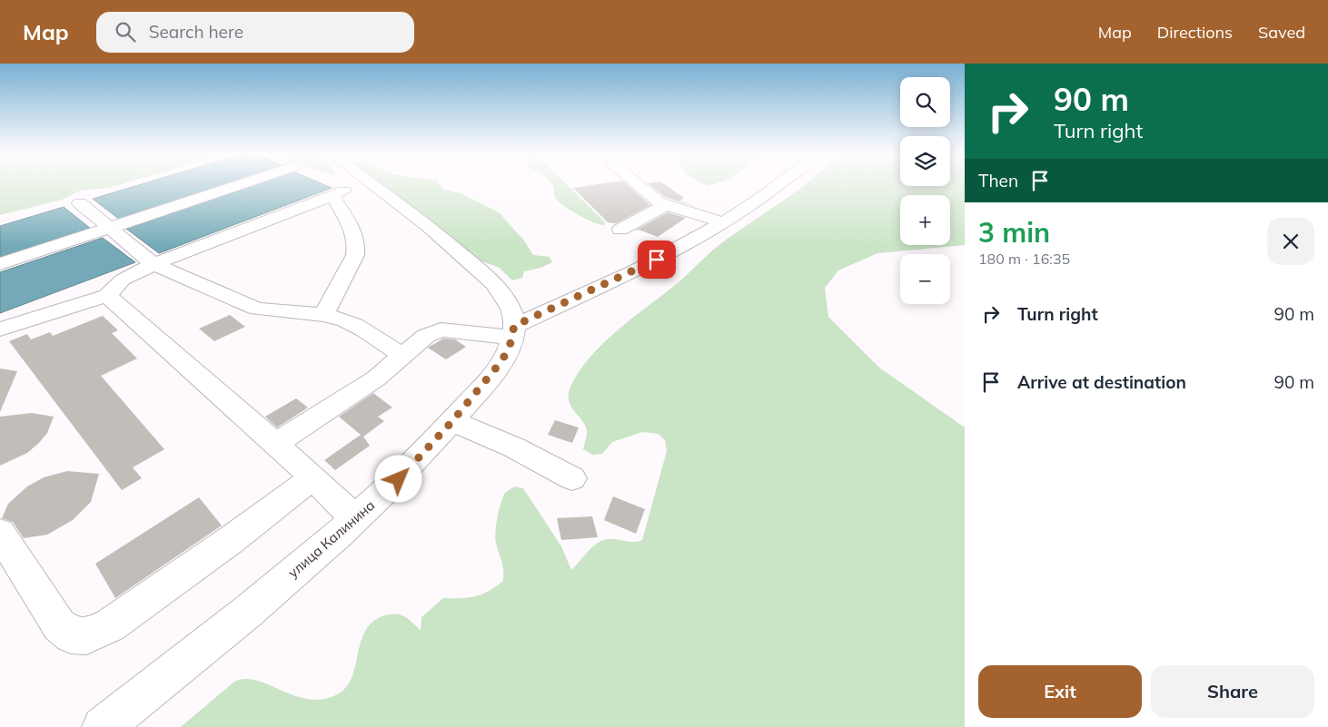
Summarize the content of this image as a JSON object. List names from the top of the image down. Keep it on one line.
{"streets":{"street":["улица Калинина"]},"page":{"header":"Map","search":"Search here","nav":["Map","Directions","Saved"],"turn":["90 m","Turn right"],"map_buttons":["+","−"],"then":"Then","heading":["3 min","180 m · 16:35"],"list":[{"name":"Turn right","value":"90 m"},{"name":"Arrive at destination","value":"90 m"}],"buttons":["Exit","Share"]}}
